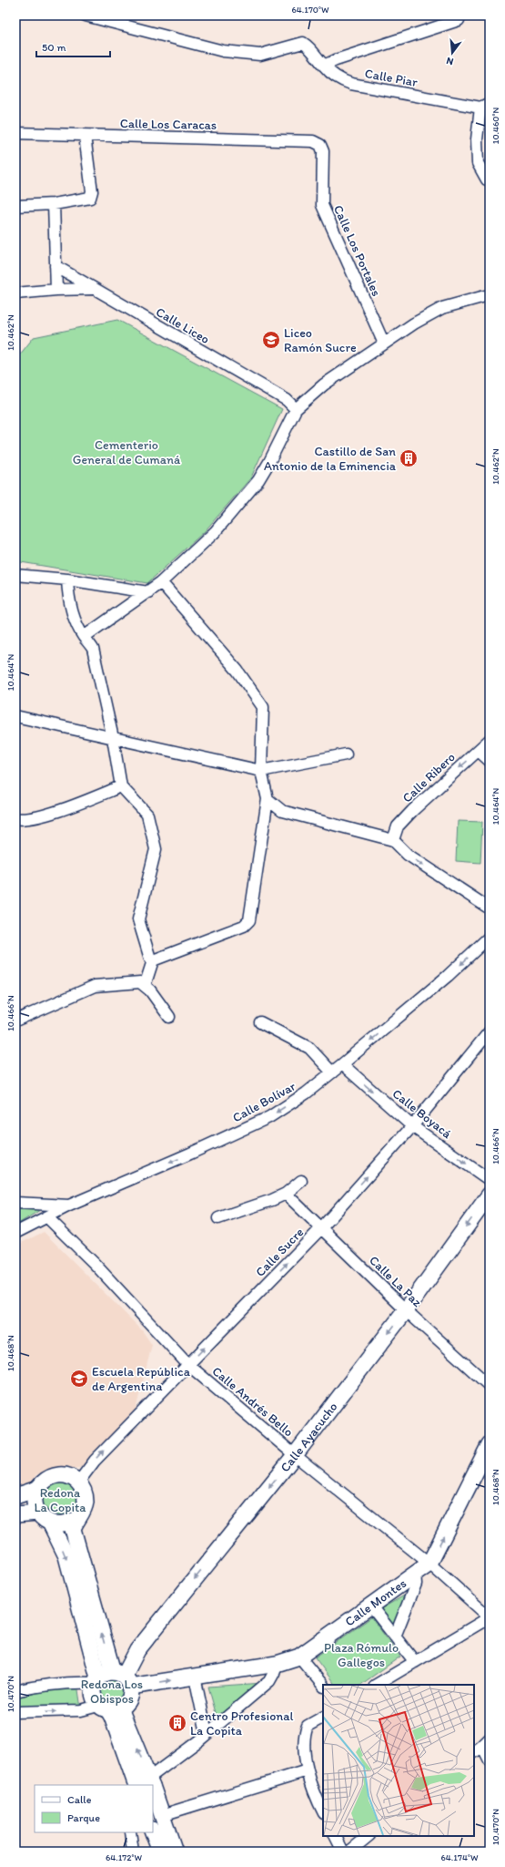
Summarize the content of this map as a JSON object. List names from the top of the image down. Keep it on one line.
{"streets":{"street":["Calle Piar","Calle Los Caracas","Calle Los Portales","Calle Liceo","Calle Ribero","Calle Bolívar","Calle Boyacá","Calle Sucre","Calle La Paz","Calle Andrés Bello","Calle Ayacucho","Calle Montes"]},"crossings":[["Calle Los Caracas","Calle Los Portales"],["Calle Bolívar","Calle Boyacá"],["Calle Bolívar","Calle Andrés Bello"],["Calle Boyacá","Calle Sucre"],["Calle Sucre","Calle La Paz"],["Calle Sucre","Calle Andrés Bello"],["Calle La Paz","Calle Ayacucho"],["Calle Andrés Bello","Calle Ayacucho"],["Calle Andrés Bello","Calle Montes"],["Calle Ayacucho","Calle Montes"]],"one_way":["Calle Ribero","Calle Bolívar","Calle Boyacá","Calle Sucre","Calle Ayacucho"],"parks":["Cementerio General de Cumaná","Redona La Copita","Plaza Rómulo Gallegos","Redona Los Obispos"],"places":{"school or university":["Liceo Ramón Sucre","Escuela República de Argentina"],"building":["Castillo de San Antonio de la Eminencia","Centro Profesional La Copita"]},"legend":["Calle","Parque"],"scale_bar":"50 m","north":"bottom","coordinates":["64.170°W","10.460°N","10.462°N","10.464°N","10.466°N","10.468°N","10.470°N","64.172°W","64.174°W"]}
